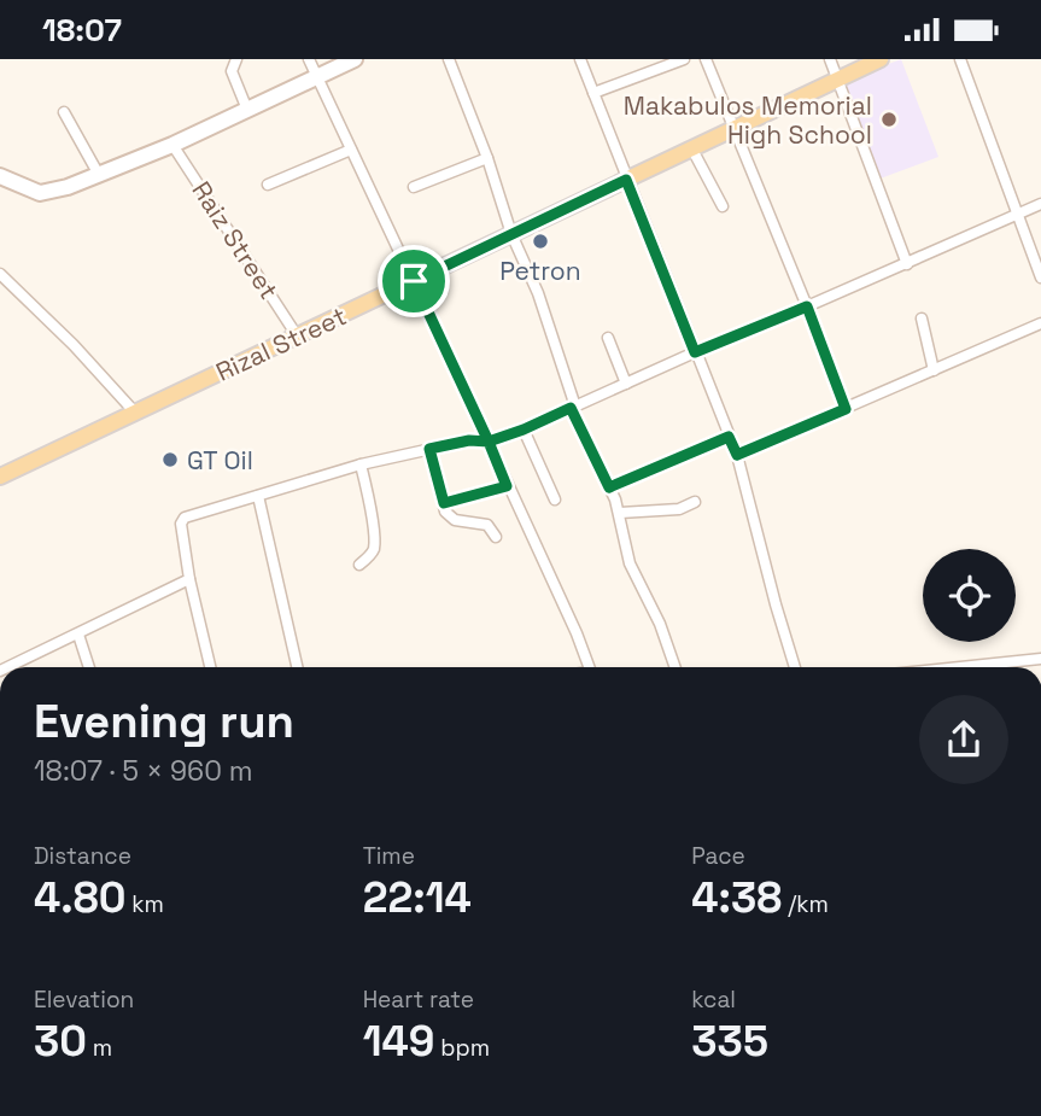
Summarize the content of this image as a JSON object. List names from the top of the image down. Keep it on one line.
{"streets":{"main road":["Rizal Street"],"street":["Raiz Street"]},"crossings":[["Raiz Street","Rizal Street"]],"places":["Makabulos Memorial High School","Petron","GT Oil"],"page":{"status":"18:07","heading":["Evening run","18:07 · 5 × 960 m"],"stats":[["Distance","4.80 km"],["Time","22:14"],["Pace","4:38 /km"],["Elevation","30 m"],["Heart rate","149 bpm"],["kcal","335"]]}}
